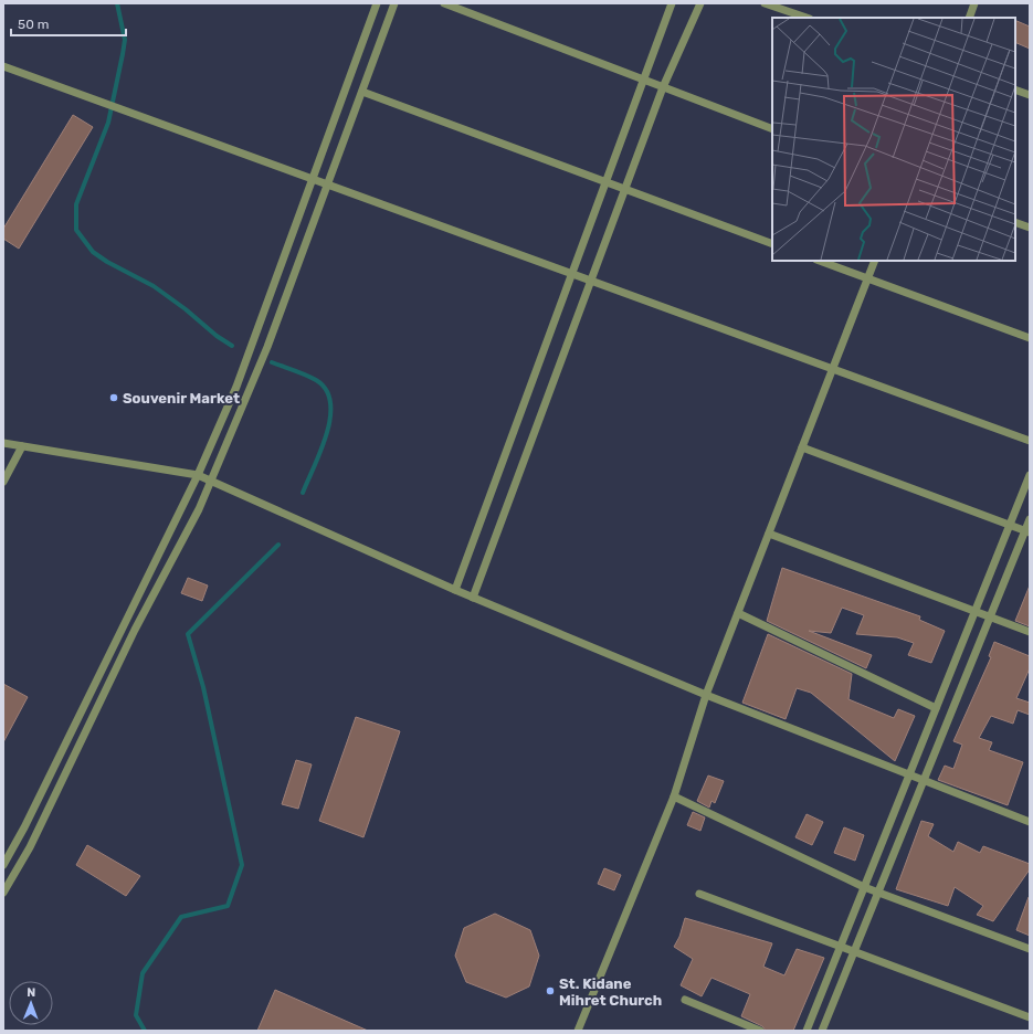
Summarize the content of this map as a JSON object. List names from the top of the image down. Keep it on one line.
{"places":["Souvenir Market","St. Kidane Mihret Church"],"scale_bar":"50 m","north":"top"}
